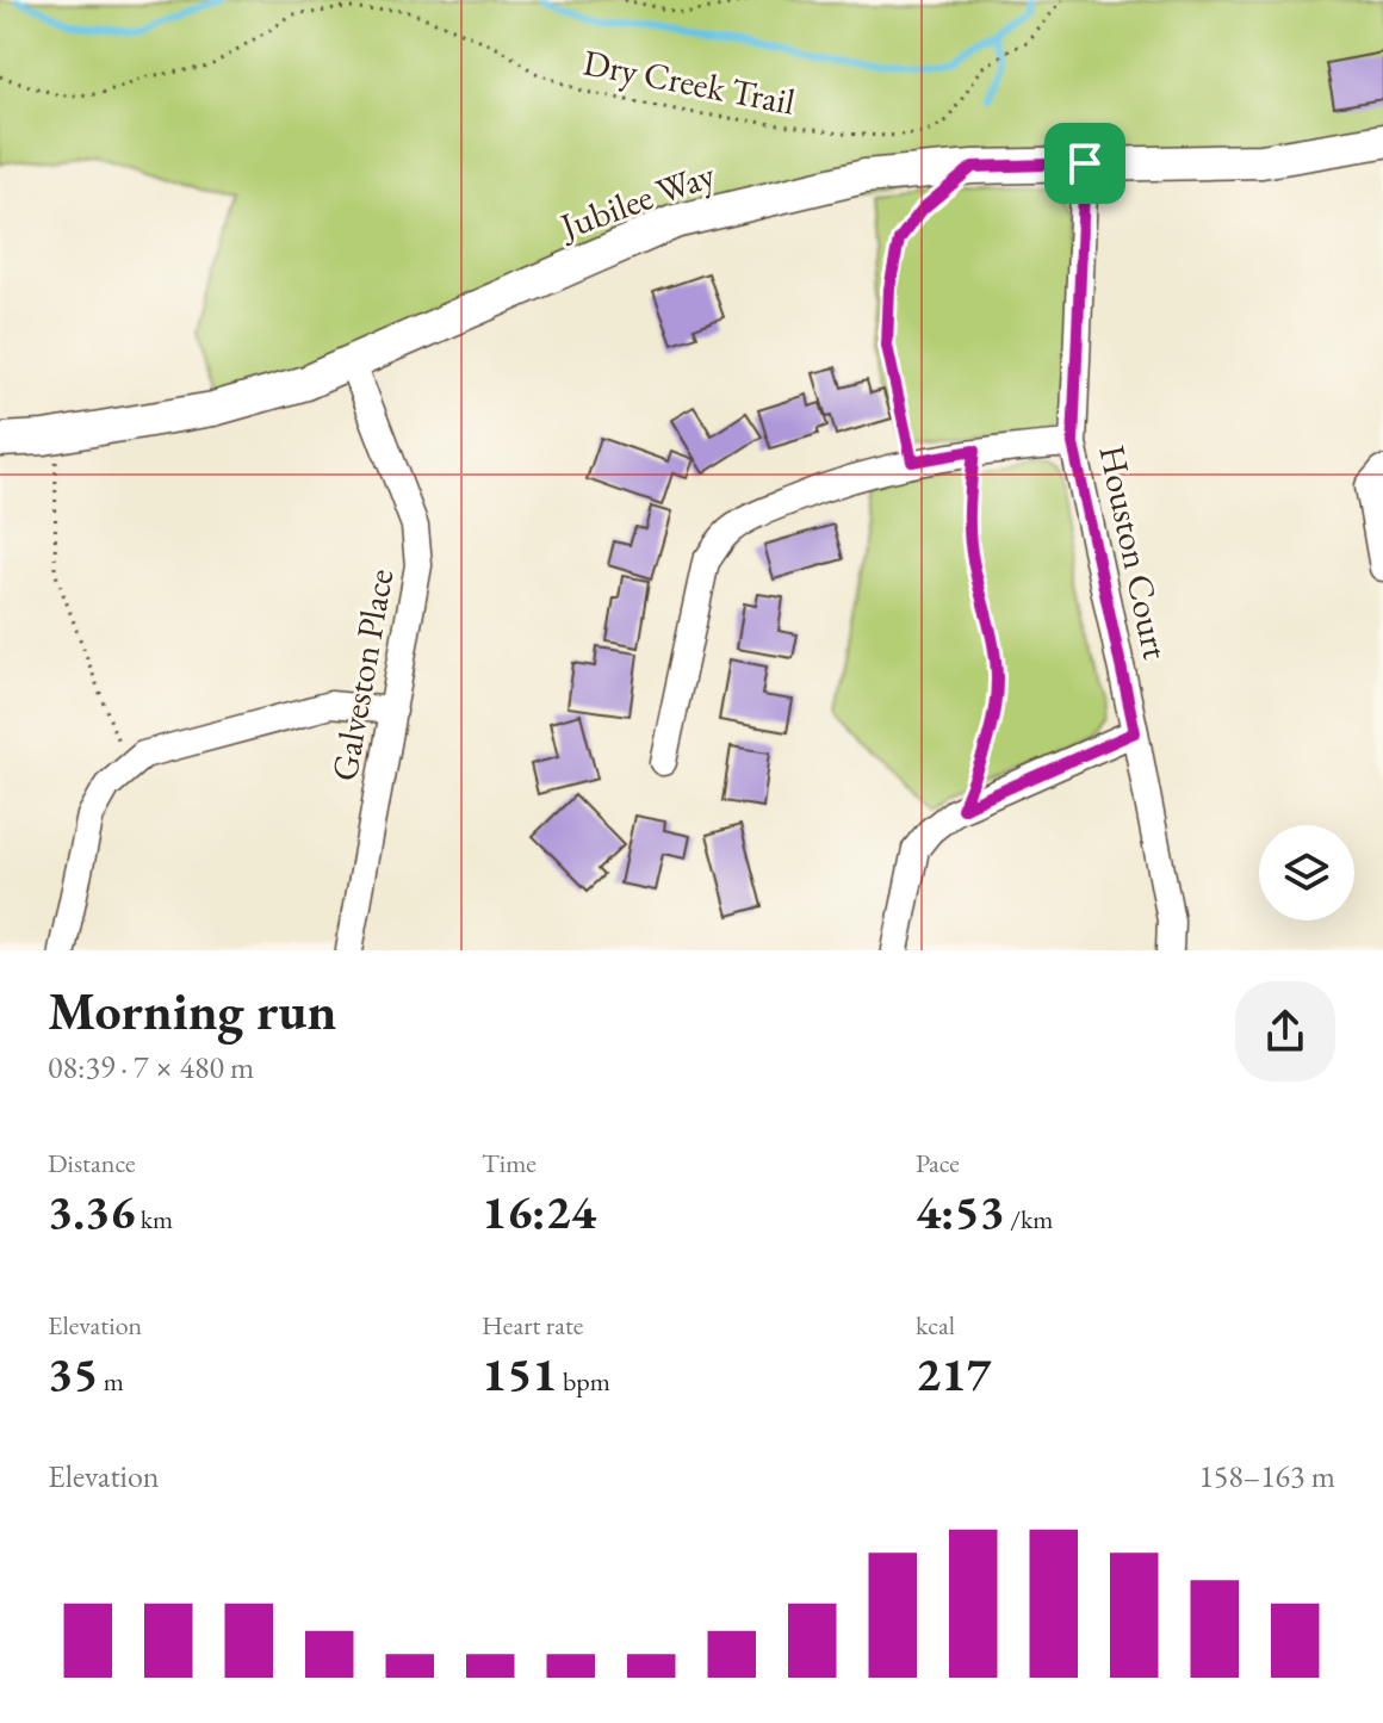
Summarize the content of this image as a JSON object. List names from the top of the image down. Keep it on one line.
{"streets":{"street":["Jubilee Way","Houston Court","Galveston Place"],"path":["Dry Creek Trail"]},"crossings":[["Jubilee Way","Houston Court"],["Jubilee Way","Galveston Place"]],"page":{"heading":["Morning run","08:39 · 7 × 480 m"],"stats":[["Distance","3.36 km"],["Time","16:24"],["Pace","4:53 /km"],["Elevation","35 m"],["Heart rate","151 bpm"],["kcal","217"]],"chart":["Elevation","158–163 m"]}}
